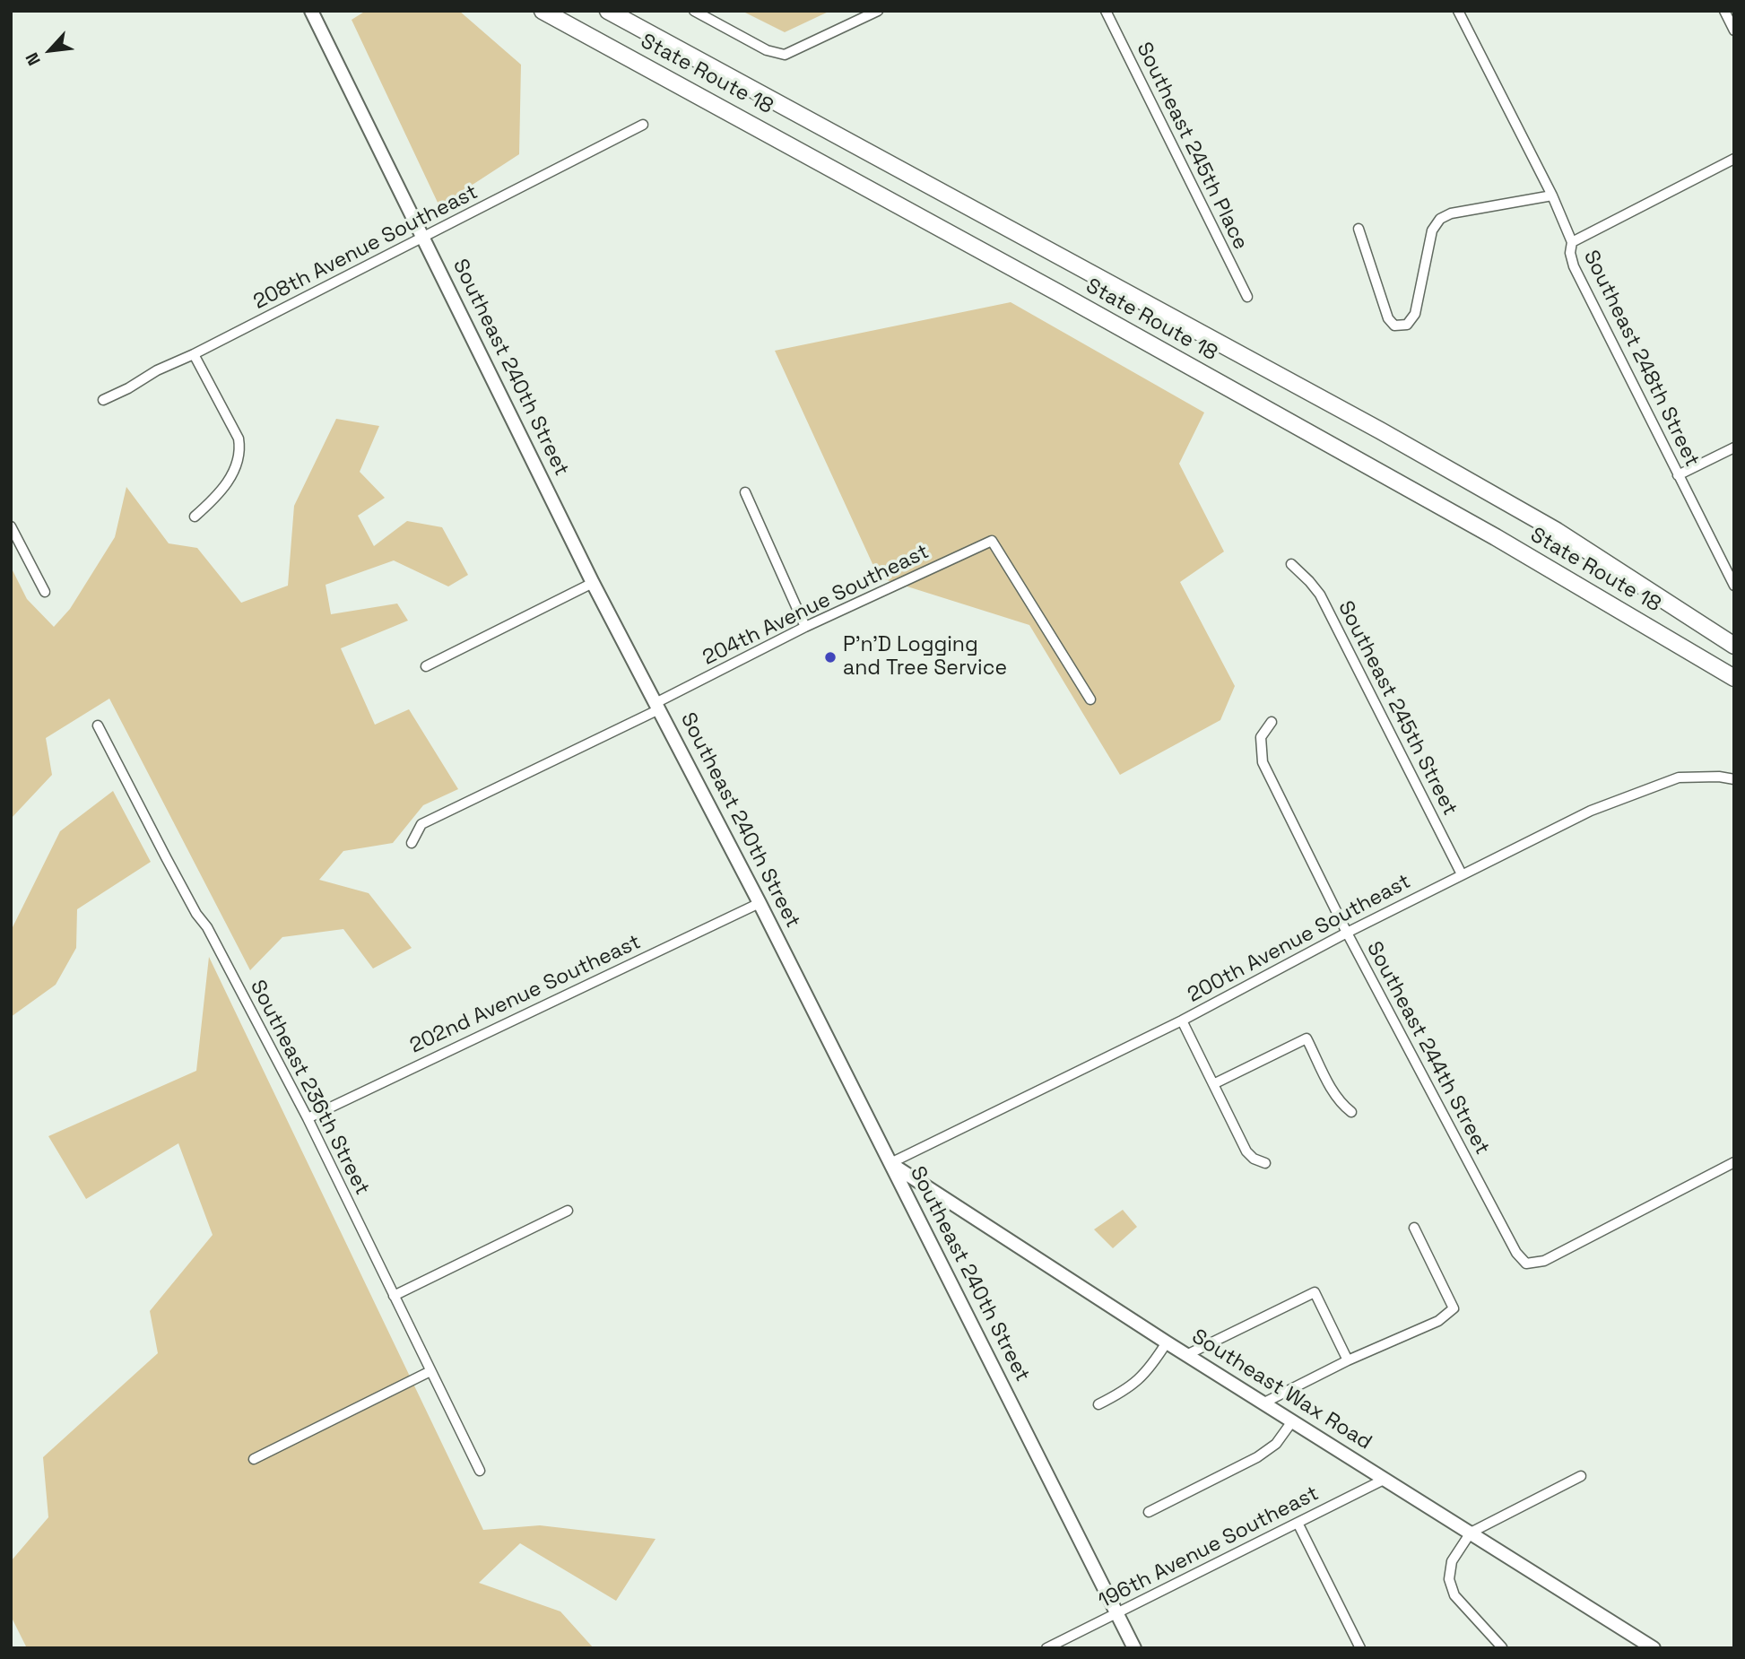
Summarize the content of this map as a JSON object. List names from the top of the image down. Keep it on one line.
{"streets":{"highway":["State Route 18"],"main road":["Southeast 240th Street","Southeast Wax Road"],"street":["Southeast 245th Place","208th Avenue Southeast","Southeast 248th Street","204th Avenue Southeast","Southeast 245th Street","200th Avenue Southeast","202nd Avenue Southeast","Southeast 244th Street","Southeast 236th Street","196th Avenue Southeast"]},"crossings":[["208th Avenue Southeast","Southeast 240th Street"],["Southeast 240th Street","204th Avenue Southeast"],["Southeast 240th Street","200th Avenue Southeast"],["Southeast 240th Street","202nd Avenue Southeast"],["Southeast 240th Street","Southeast Wax Road"],["Southeast 240th Street","196th Avenue Southeast"],["Southeast 245th Street","200th Avenue Southeast"],["200th Avenue Southeast","Southeast 244th Street"],["200th Avenue Southeast","Southeast Wax Road"],["202nd Avenue Southeast","Southeast 236th Street"],["Southeast Wax Road","196th Avenue Southeast"]],"places":["P'n'D Logging and Tree Service"],"north":"bottom left"}
